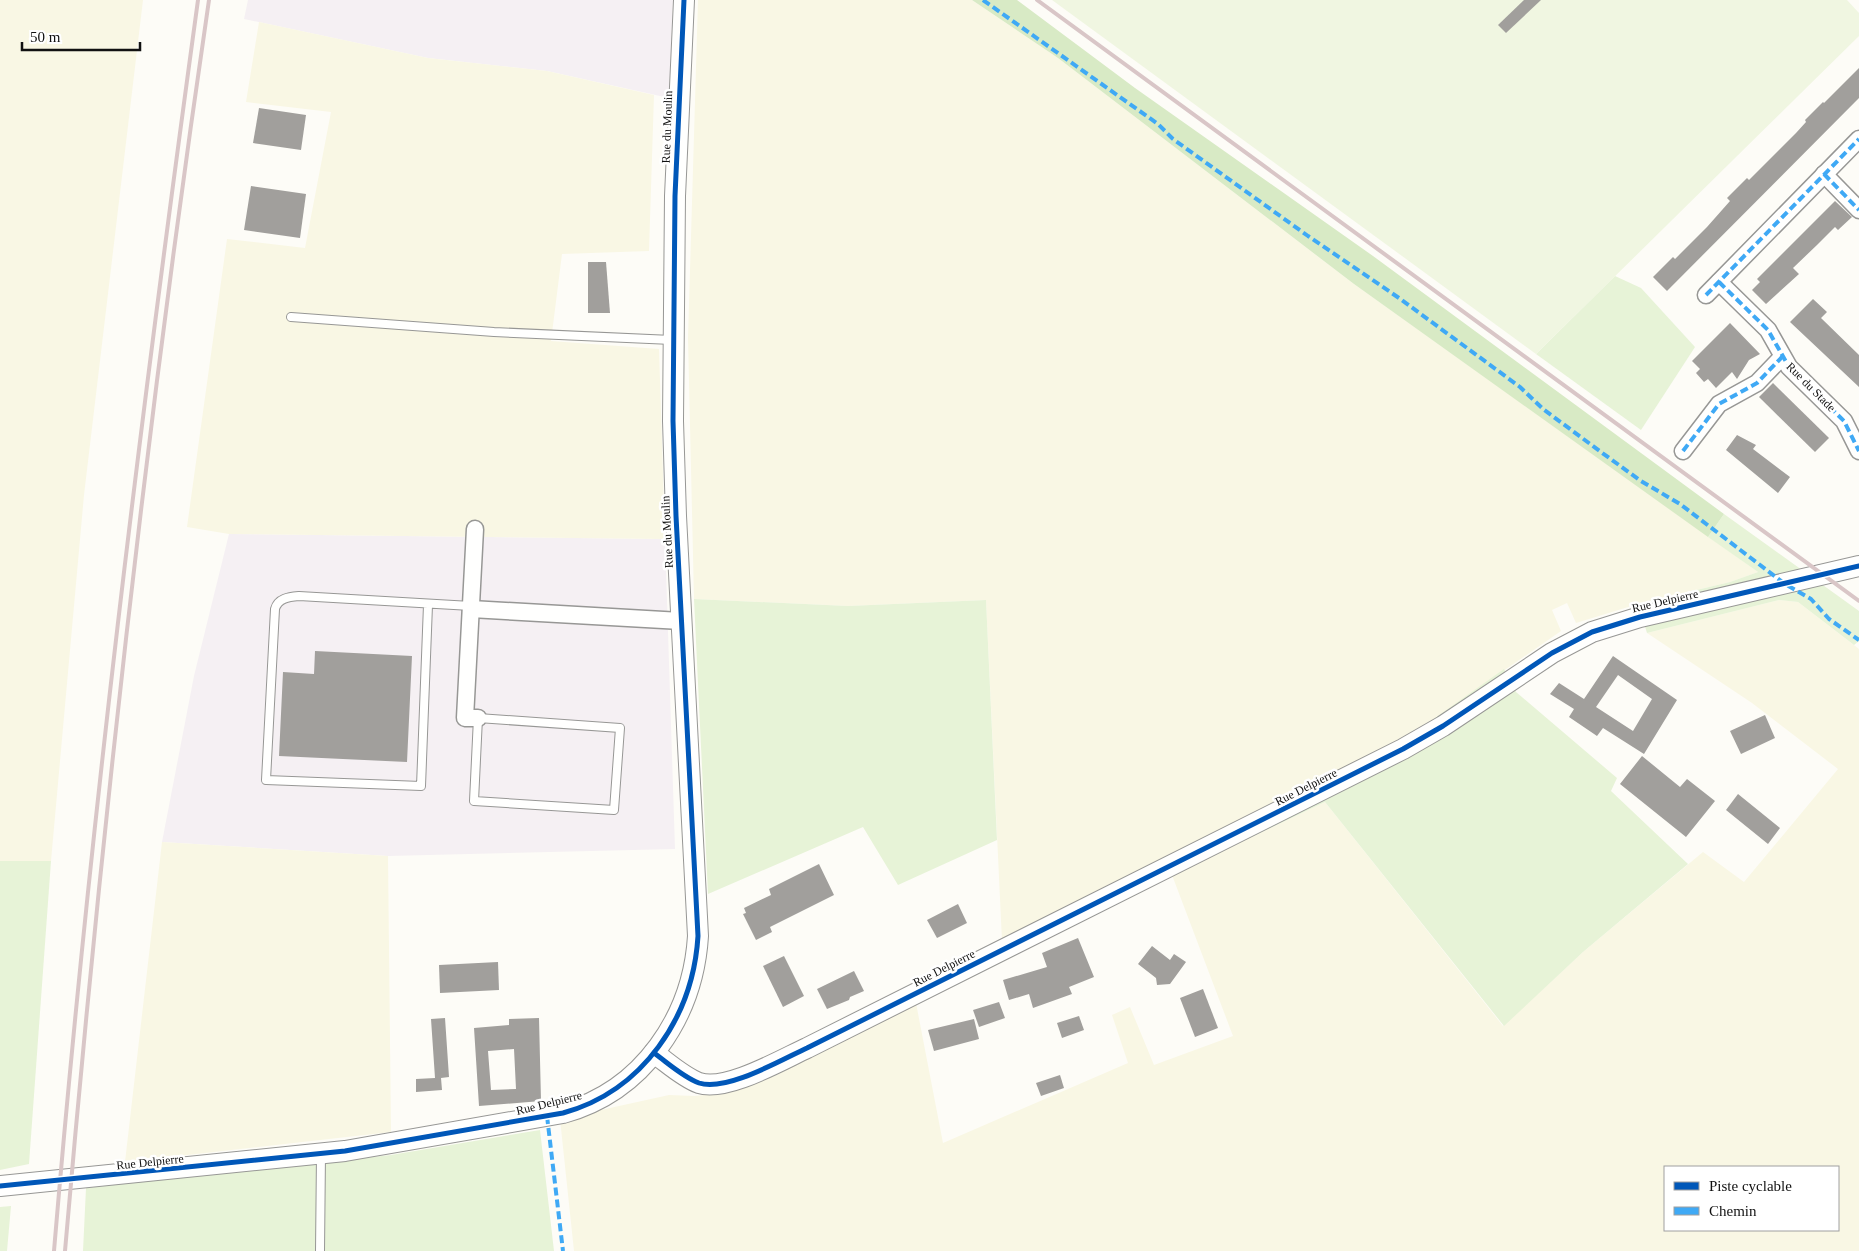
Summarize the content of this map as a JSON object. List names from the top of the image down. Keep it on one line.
{"streets":{"street":["Rue du Moulin","Rue du Stade","Rue Delpierre"]},"crossings":[["Rue du Moulin","Rue Delpierre"]],"legend":["Piste cyclable","Chemin"],"scale_bar":"50 m"}
